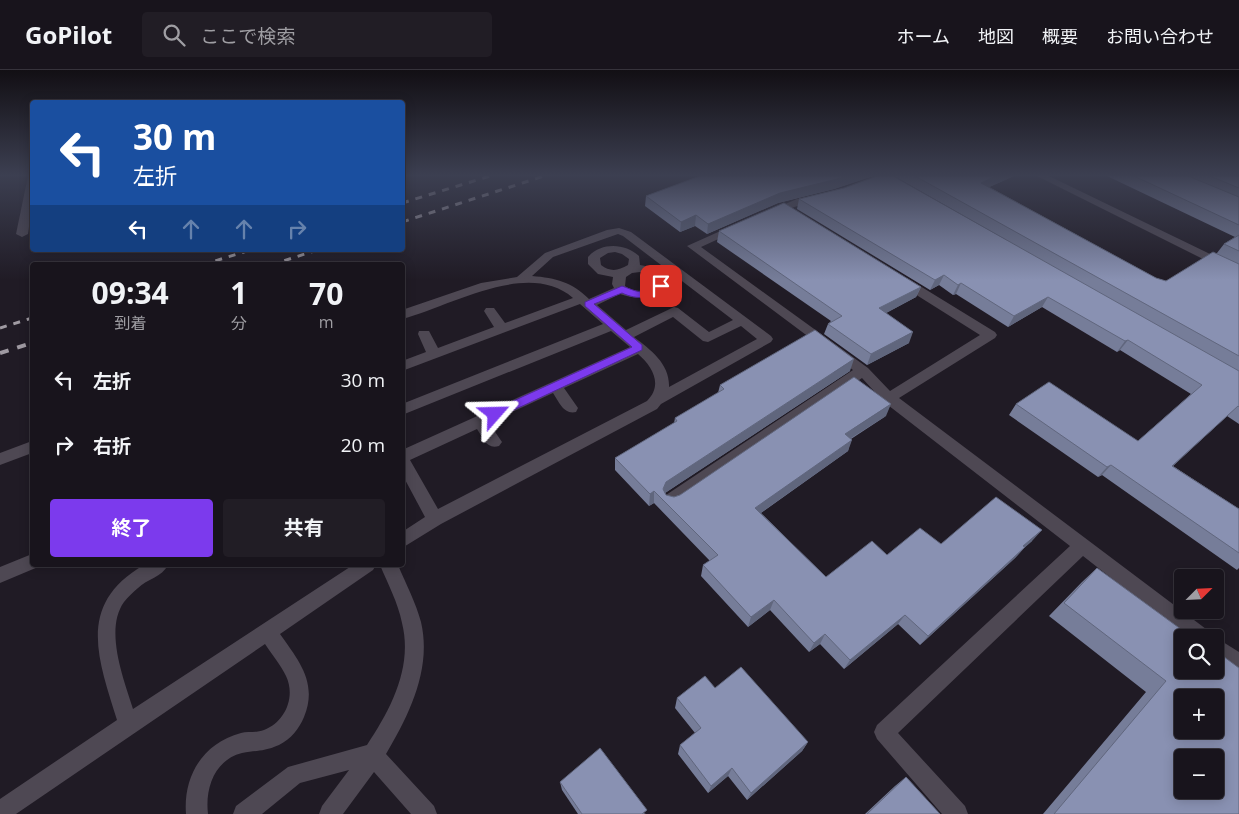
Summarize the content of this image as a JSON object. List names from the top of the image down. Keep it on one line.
{"north":"top right","page":{"header":"GoPilot","search":"ここで検索","nav":["ホーム","地図","概要","お問い合わせ"],"turn":["30 m","左折"],"eta":["09:34","到着","1","分","70","m"],"list":[{"name":"左折","value":"30 m"},{"name":"右折","value":"20 m"}],"buttons":["終了","共有"],"map_buttons":["+","−"]}}
